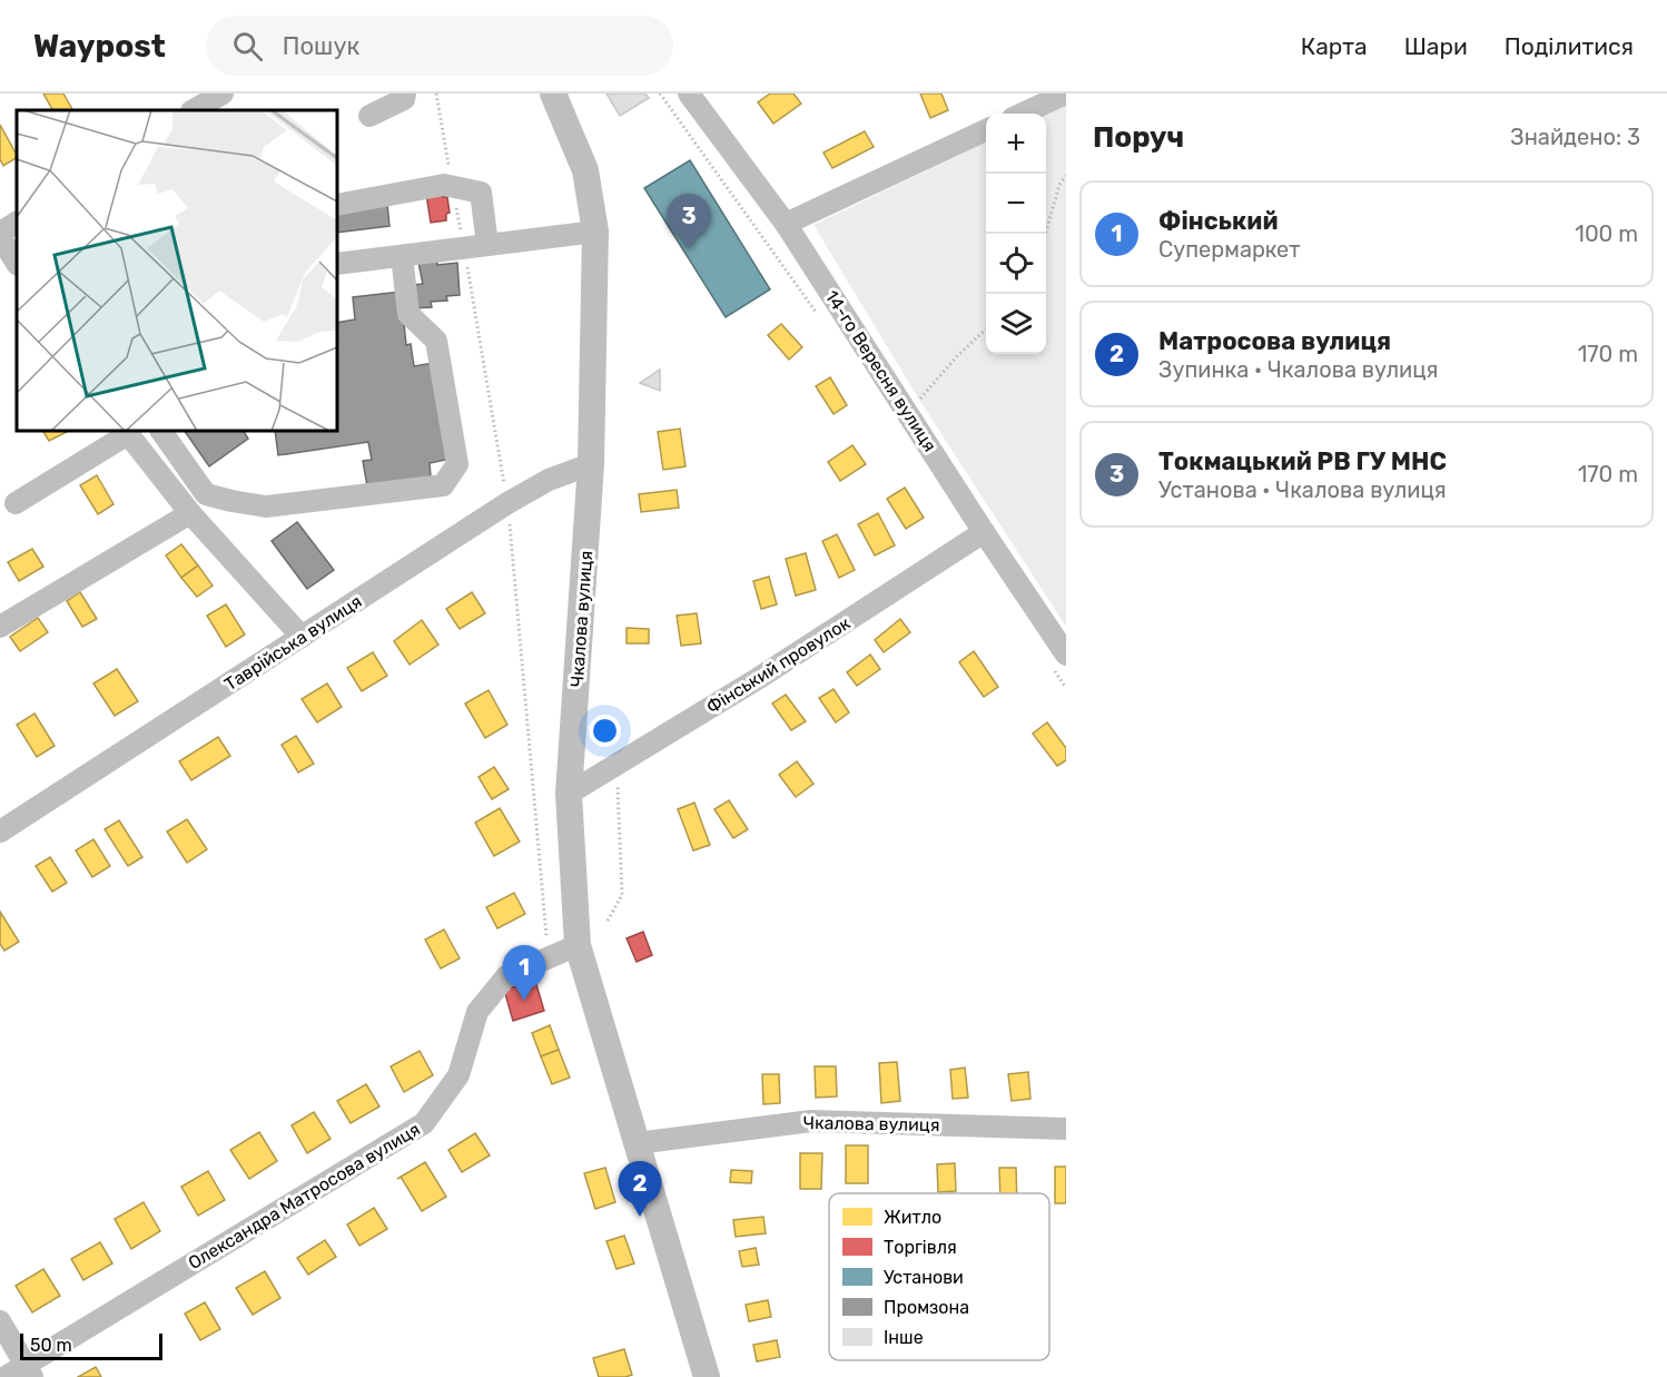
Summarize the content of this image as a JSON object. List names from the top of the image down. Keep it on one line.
{"streets":{"main road":["Чкалова вулиця"],"street":["14-го Вересня вулиця","Таврійська вулиця","Фінський провулок","Олександра Матросова вулиця"]},"crossings":[["14-го Вересня вулиця","Фінський провулок"],["Чкалова вулиця","Таврійська вулиця"],["Чкалова вулиця","Фінський провулок"],["Чкалова вулиця","Олександра Матросова вулиця"]],"legend":["Житло","Торгівля","Установи","Промзона","Інше"],"scale_bar":"50 m","page":{"header":"Waypost","search":"Пошук","nav":["Карта","Шари","Поділитися"],"heading":["Поруч","Знайдено: 3"],"map_buttons":["+","−"],"list":[{"mark":"1","name":"Фінський","note":"Супермаркет","value":"100 m"},{"mark":"2","name":"Матросова вулиця","note":"Зупинка · Чкалова вулиця","value":"170 m"},{"mark":"3","name":"Токмацький РВ ГУ МНС","note":"Установа · Чкалова вулиця","value":"170 m"}],"pins":["3","1","2"],"scale":"50 m"}}
